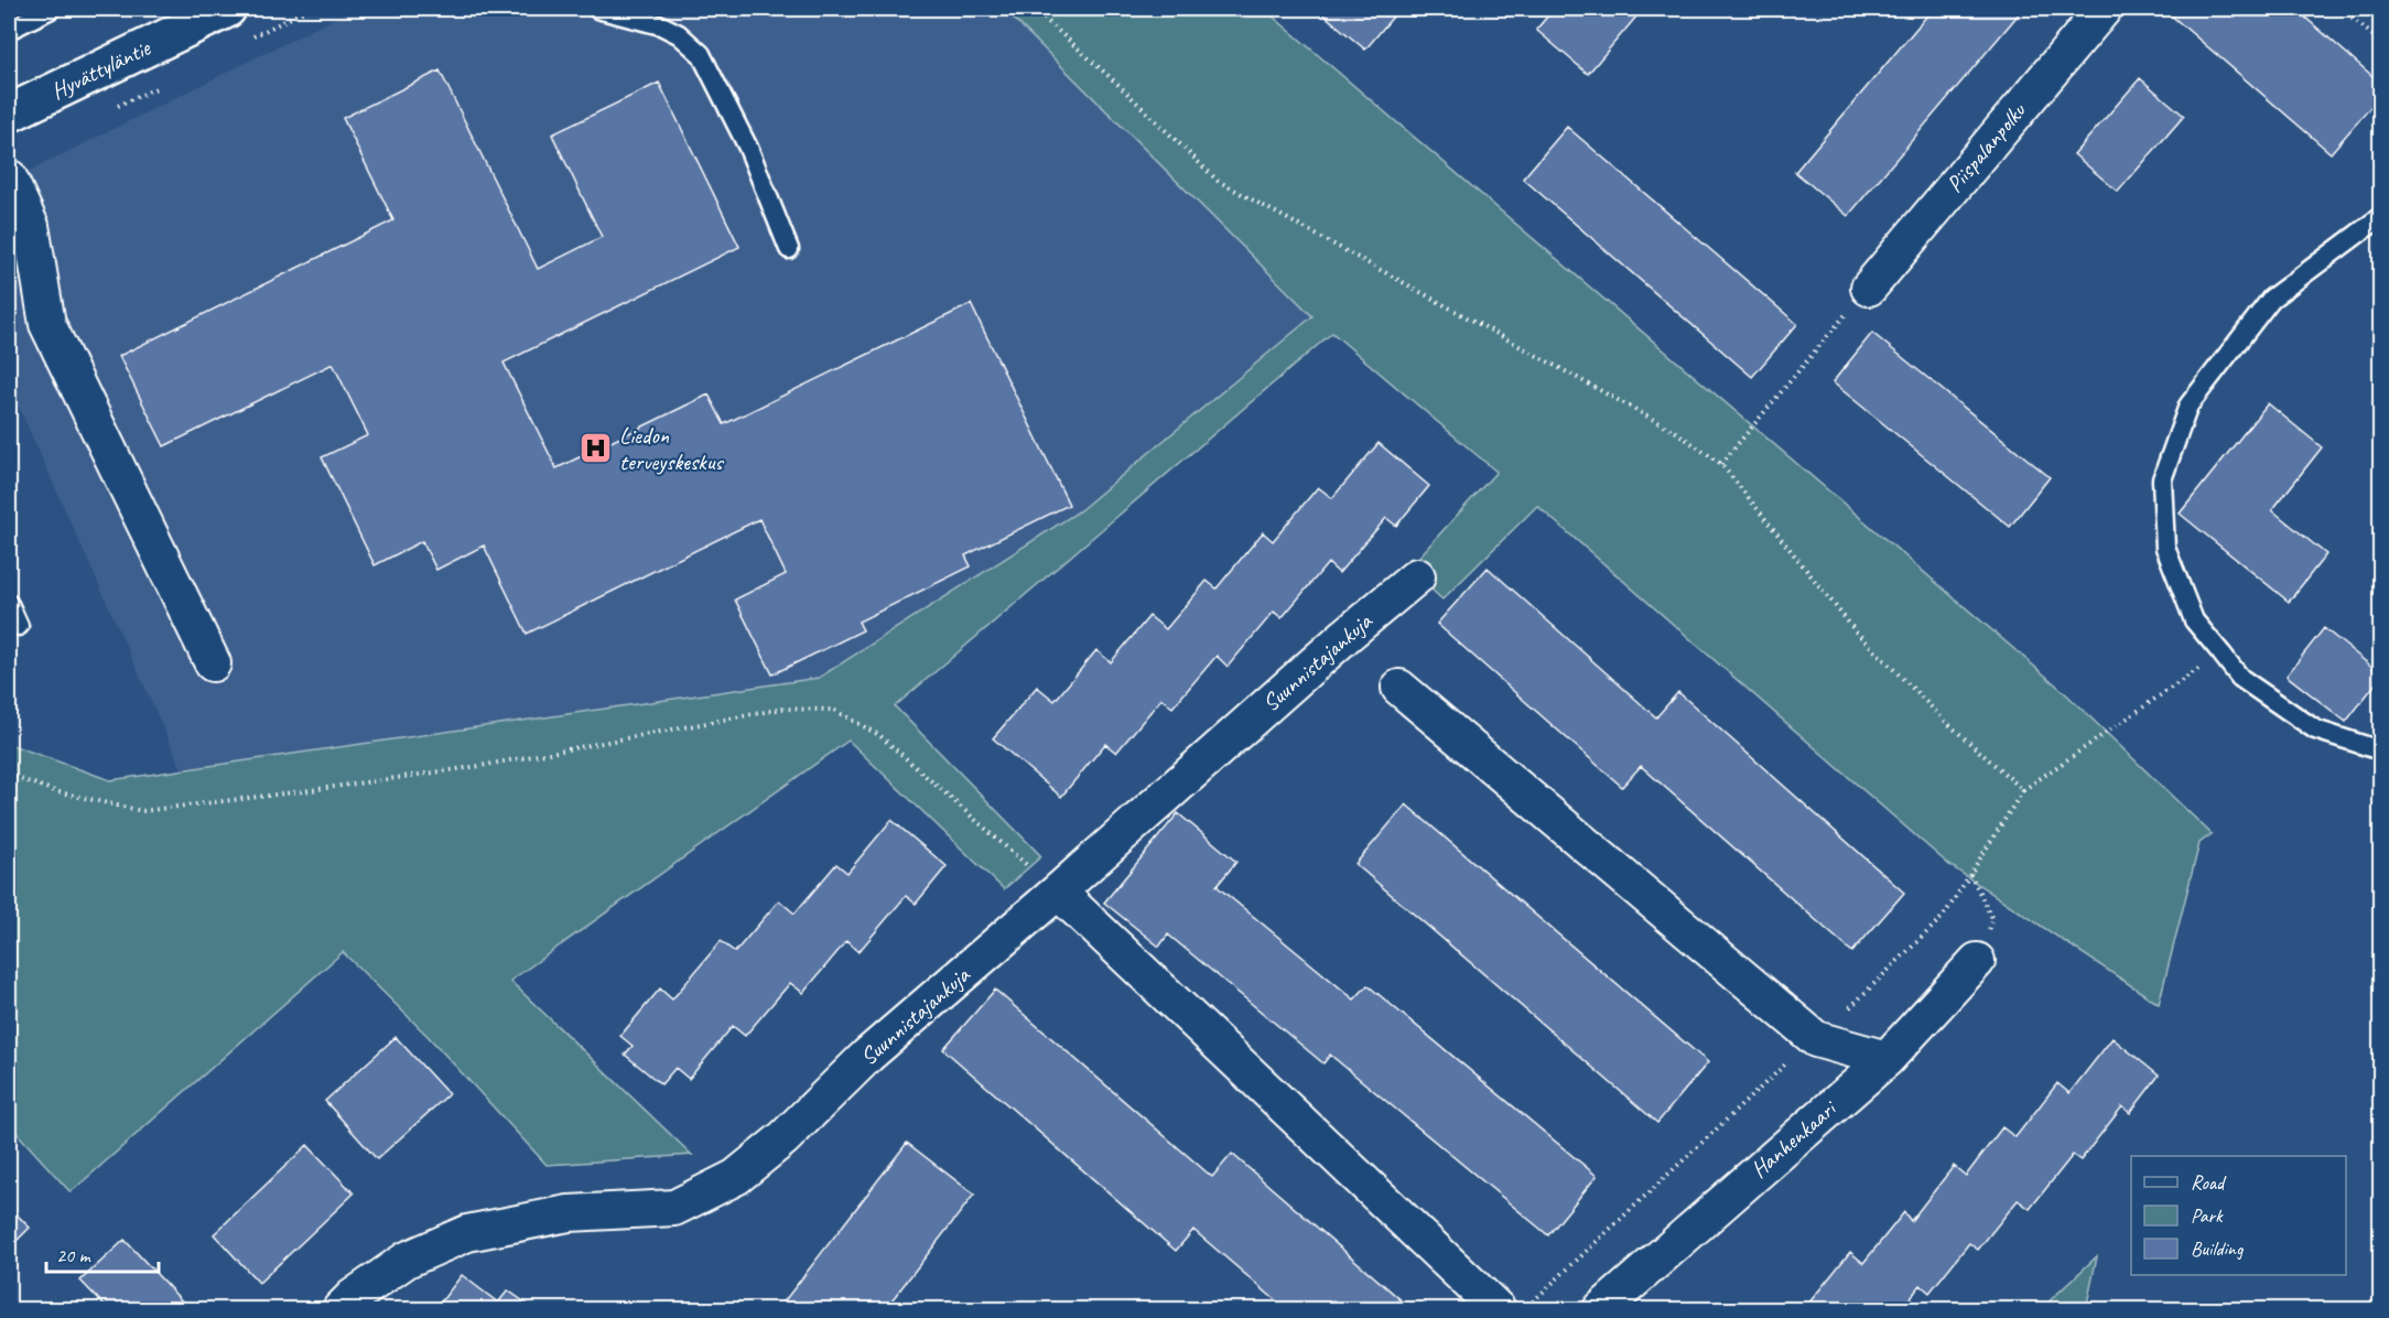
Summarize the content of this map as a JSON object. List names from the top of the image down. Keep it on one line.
{"streets":{"street":["Hyvättyläntie","Piispalanpolku","Suunnistajankuja","Hanhenkaari"]},"places":{"hospital":["Liedon terveyskeskus"]},"legend":["Road","Park","Building"],"scale_bar":"20 m"}
